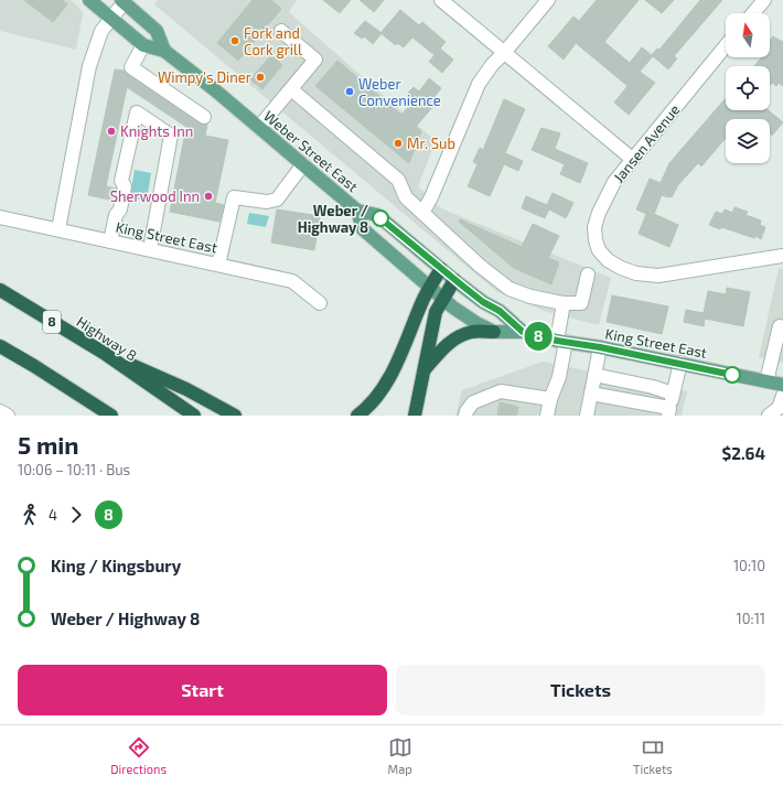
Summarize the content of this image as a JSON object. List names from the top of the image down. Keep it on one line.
{"streets":{"highway":["8","Highway 8"],"main road":["Weber Street East","King Street East"],"street":["Jansen Avenue"]},"crossings":[["Weber Street East","King Street East"]],"places":["Fork and Cork grill","Wimpy's Diner","Weber Convenience","Knights Inn","Mr. Sub","Sherwood Inn","Weber / Highway 8"],"lines":["bus line 8"],"north":"top","page":{"on_map":"8","heading":["5 min","10:06 – 10:11 · Bus","$2.64"],"legs":["4","8"],"list":[{"name":"King / Kingsbury","value":"10:10"},{"name":"Weber / Highway 8","value":"10:11"}],"buttons":["Start","Tickets"],"tabs":["Directions","Map","Tickets"]}}
